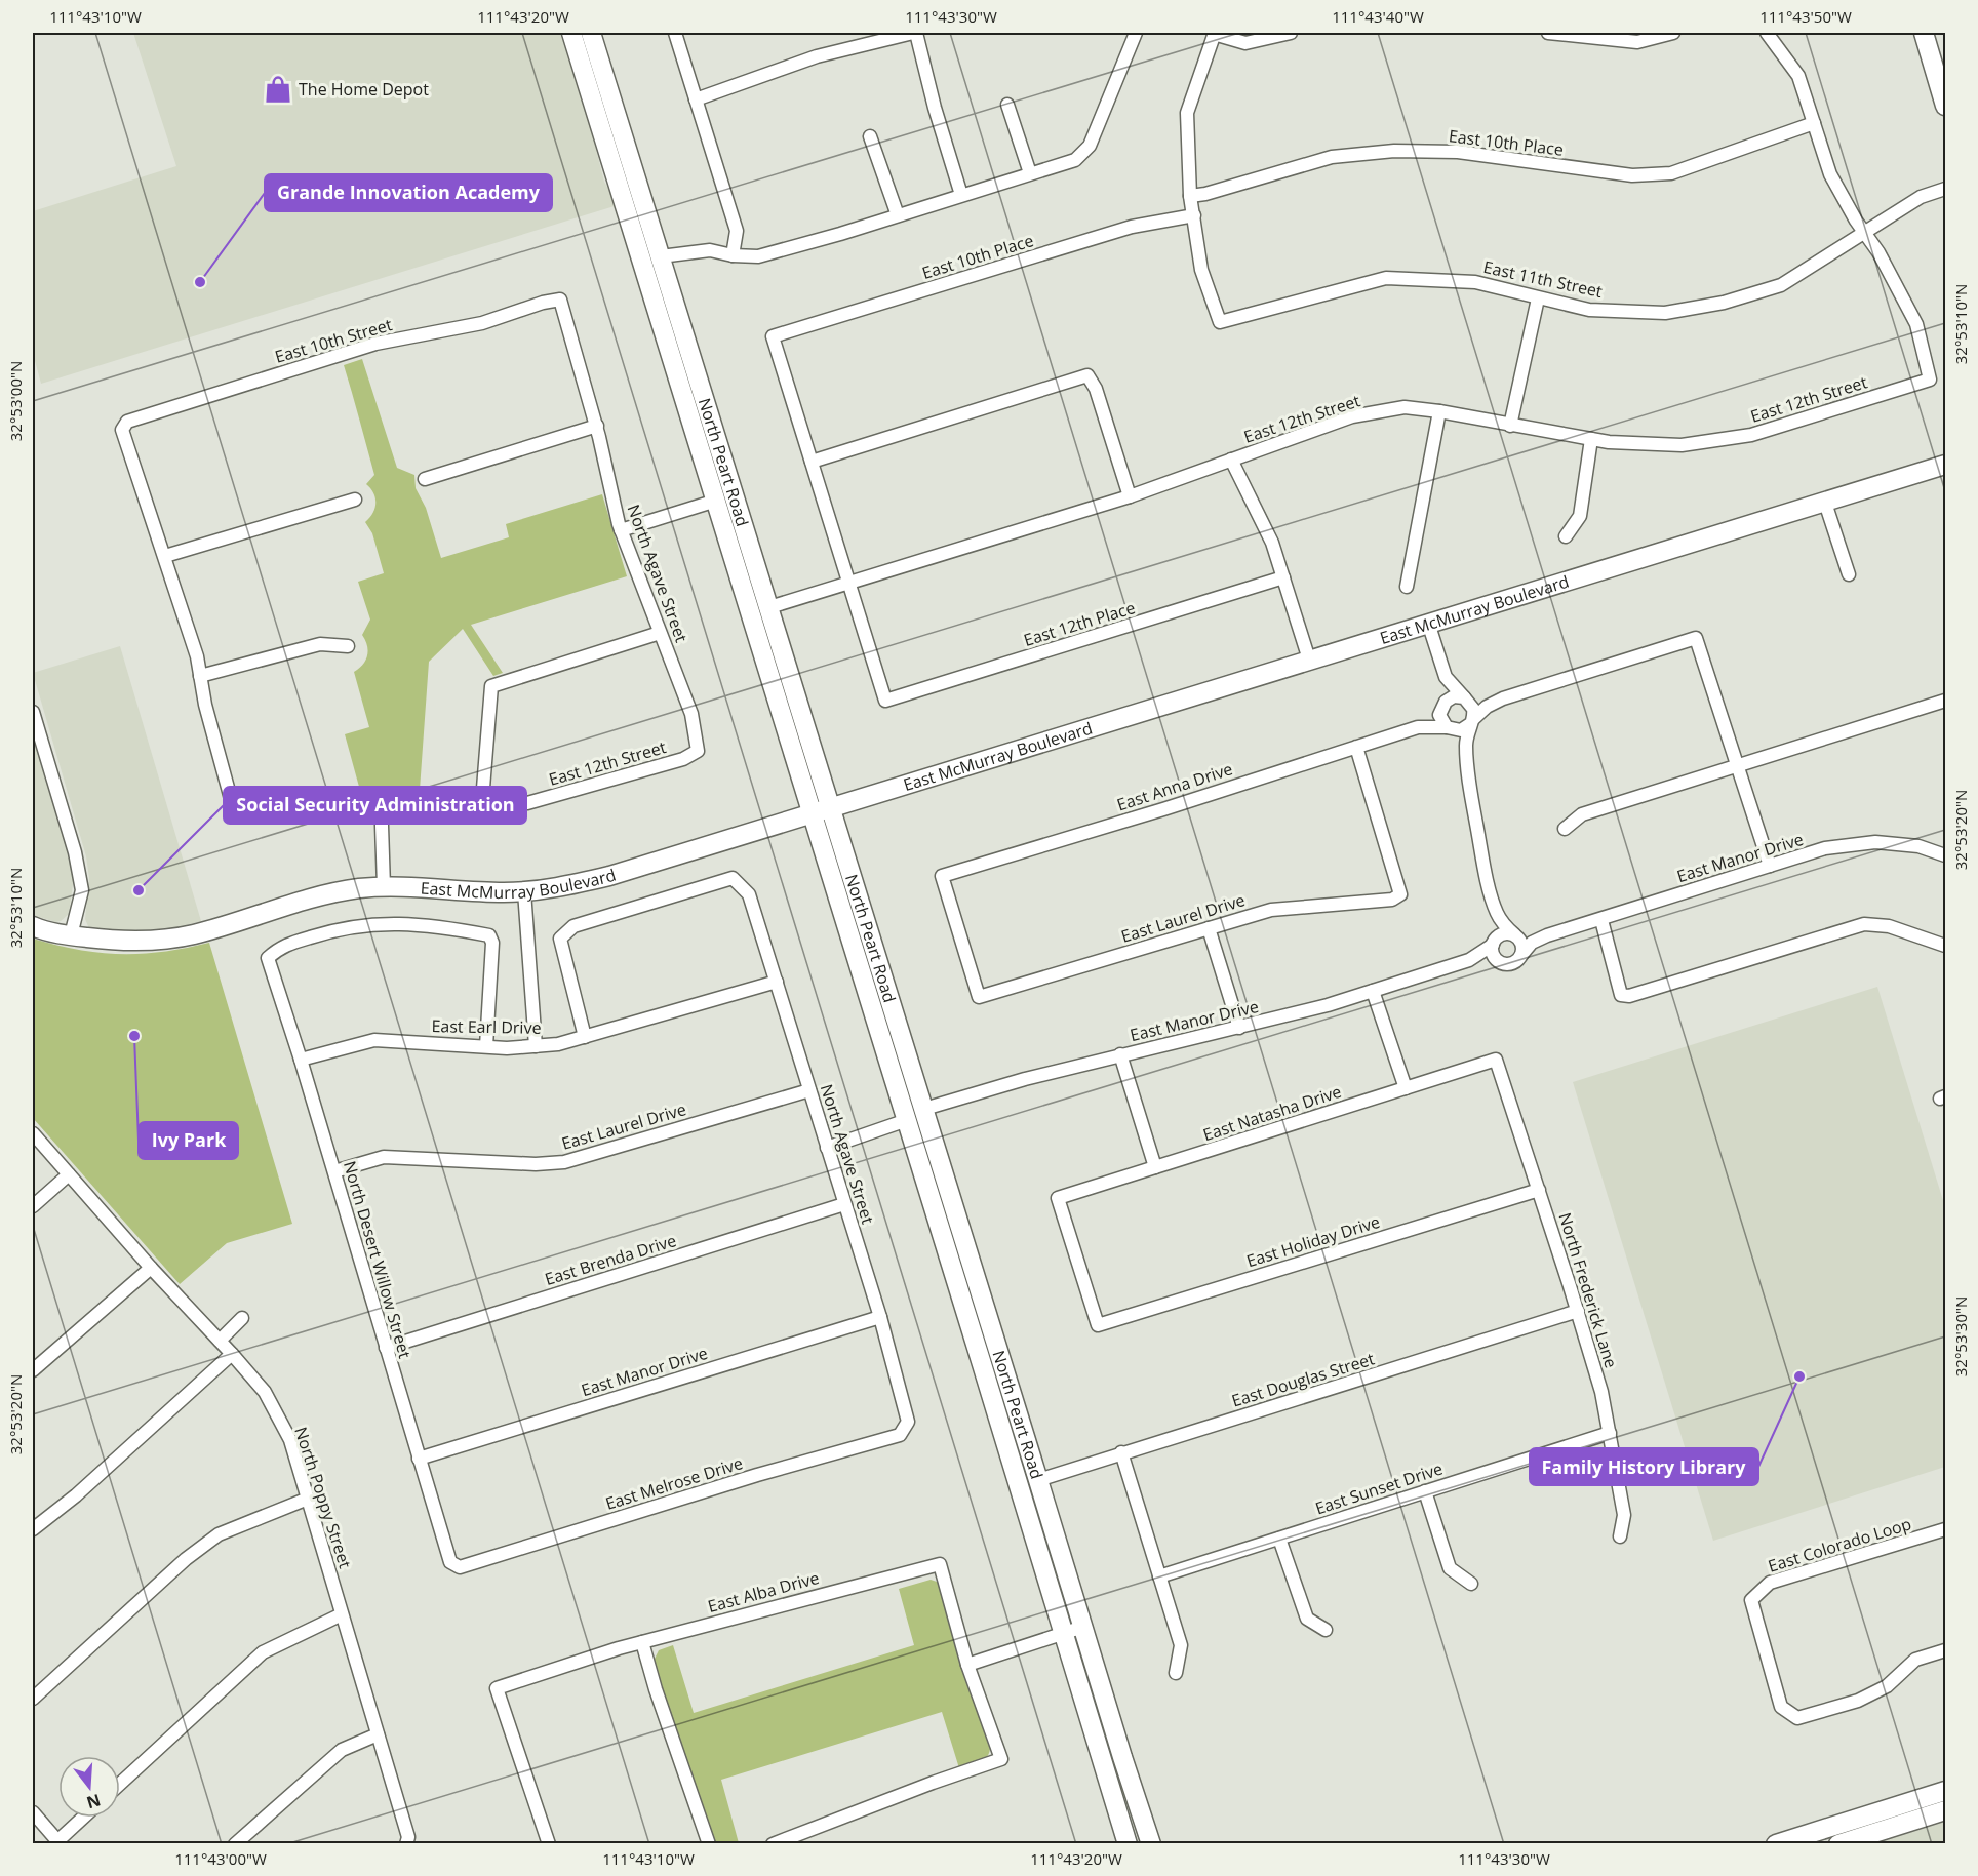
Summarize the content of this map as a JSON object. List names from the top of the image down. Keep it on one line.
{"streets":{"street":["East 10th Place","East 11th Street","East 10th Street","East 12th Street","North Peart Road","North Agave Street","East McMurray Boulevard","East 12th Place","East Anna Drive","East Manor Drive","East Laurel Drive","East Earl Drive","East Natasha Drive","East Holiday Drive","North Desert Willow Street","East Brenda Drive","North Frederick Lane","East Douglas Street","East Melrose Drive","East Sunset Drive","North Poppy Street","East Colorado Loop","East Alba Drive"]},"crossings":[["East 10th Place","East 11th Street"],["East 11th Street","East 12th Street"],["East 10th Street","North Agave Street"],["East 12th Street","North Peart Road"],["East 12th Street","North Agave Street"],["East 12th Street","East 12th Place"],["North Peart Road","East McMurray Boulevard"],["North Peart Road","East Manor Drive"],["North Peart Road","East Douglas Street"],["North Agave Street","East Manor Drive"],["North Agave Street","East Laurel Drive"],["North Agave Street","East Earl Drive"],["North Agave Street","East Brenda Drive"],["North Agave Street","East Melrose Drive"],["East Anna Drive","East Laurel Drive"],["East Manor Drive","North Desert Willow Street"],["East Laurel Drive","North Desert Willow Street"],["East Earl Drive","North Desert Willow Street"],["East Natasha Drive","East Holiday Drive"],["East Natasha Drive","North Frederick Lane"],["East Holiday Drive","North Frederick Lane"],["North Desert Willow Street","East Brenda Drive"],["North Desert Willow Street","East Melrose Drive"],["North Frederick Lane","East Douglas Street"],["North Frederick Lane","East Sunset Drive"]],"places":{"shop":["The Home Depot"],"other":["Grande Innovation Academy","Social Security Administration","Ivy Park","Family History Library"]},"north":"bottom","coordinates":["111°43'10\"W","111°43'20\"W","111°43'30\"W","111°43'40\"W","111°43'50\"W","32°53'10\"N","32°53'00\"N","32°53'20\"N","32°53'30\"N","111°43'00\"W"]}
